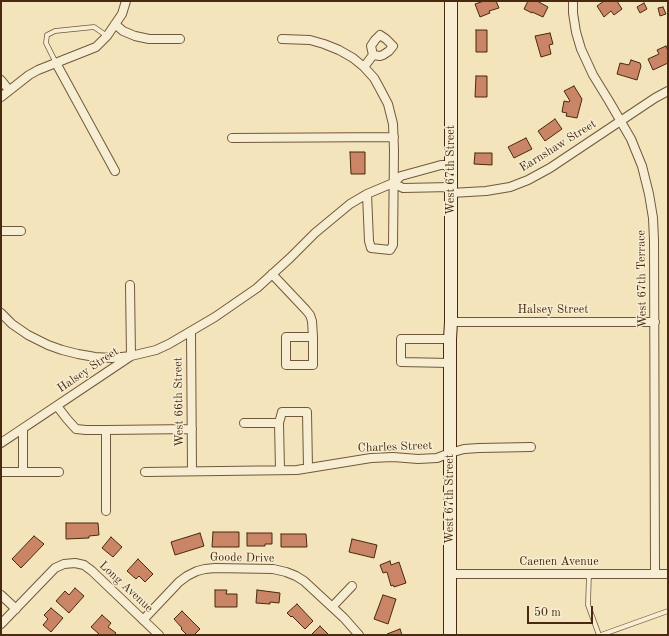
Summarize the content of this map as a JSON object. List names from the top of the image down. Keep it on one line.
{"streets":{"street":["Earnshaw Street","West 67th Street","West 67th Terrace","Halsey Street","West 66th Street","Charles Street","Goode Drive","Caenen Avenue","Long Avenue"]},"crossings":[["Earnshaw Street","West 67th Street"],["Earnshaw Street","West 67th Terrace"],["West 67th Street","Halsey Street"],["West 67th Street","Charles Street"],["West 67th Street","Caenen Avenue"],["West 67th Terrace","Halsey Street"],["West 67th Terrace","Caenen Avenue"],["Halsey Street","West 66th Street"],["West 66th Street","Charles Street"],["Goode Drive","Long Avenue"]],"scale_bar":"50 m"}
